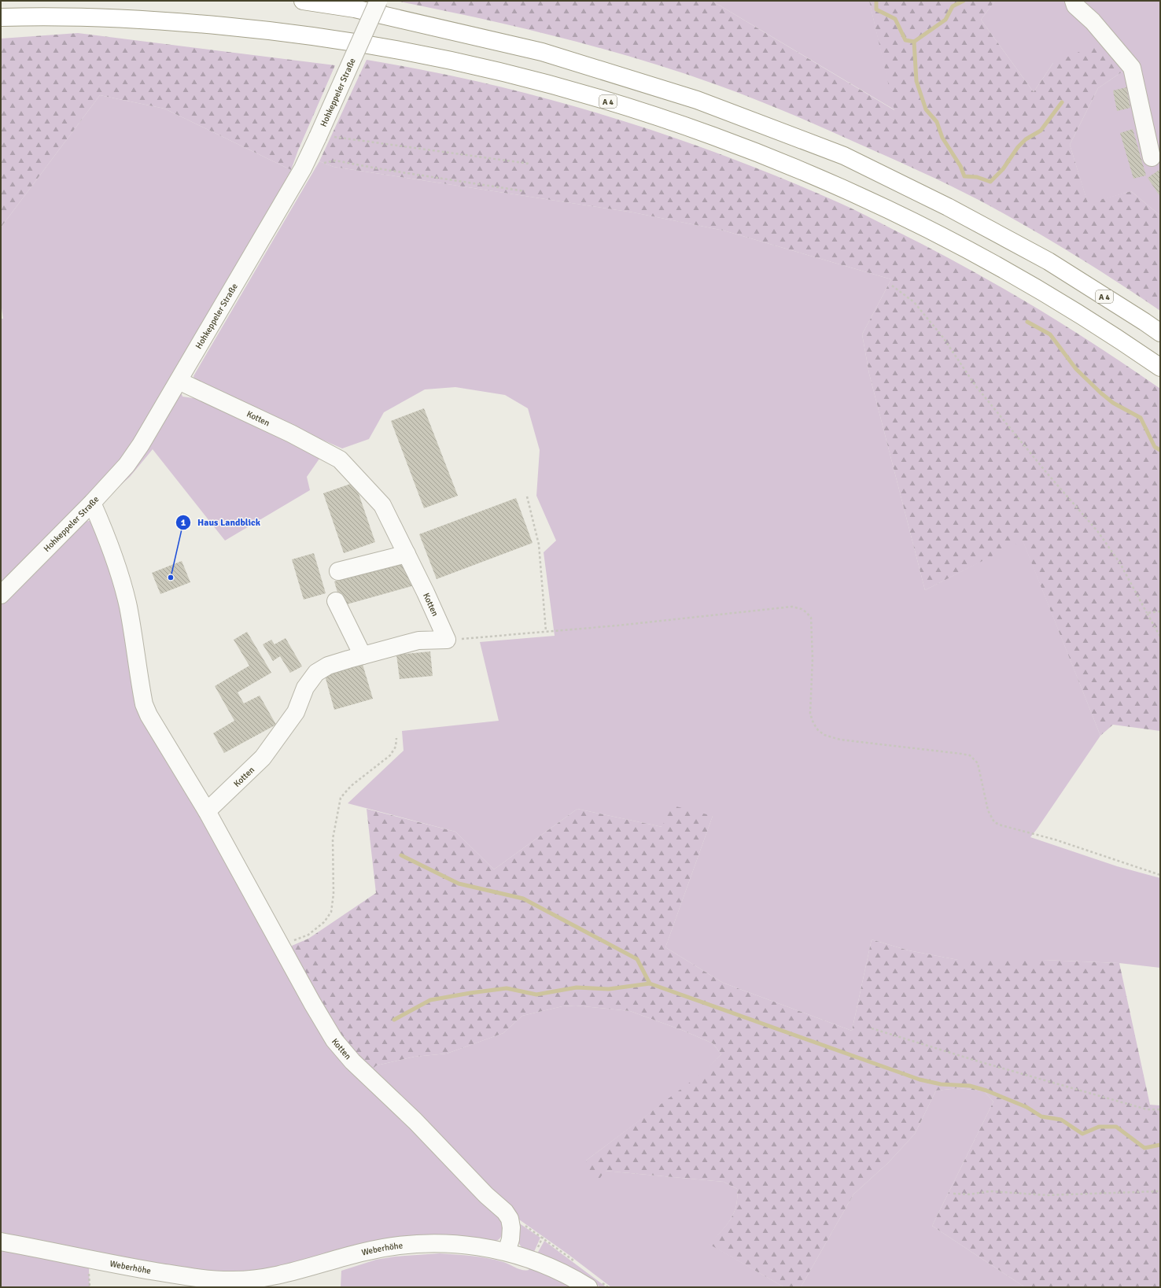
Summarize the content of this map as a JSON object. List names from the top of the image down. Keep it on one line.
{"streets":{"highway":["A 4"],"street":["Hohkeppeler Straße","Kotten","Weberhöhe"]},"crossings":[["Hohkeppeler Straße","Kotten"],["Kotten","Weberhöhe"]],"places":["Haus Landblick"]}
